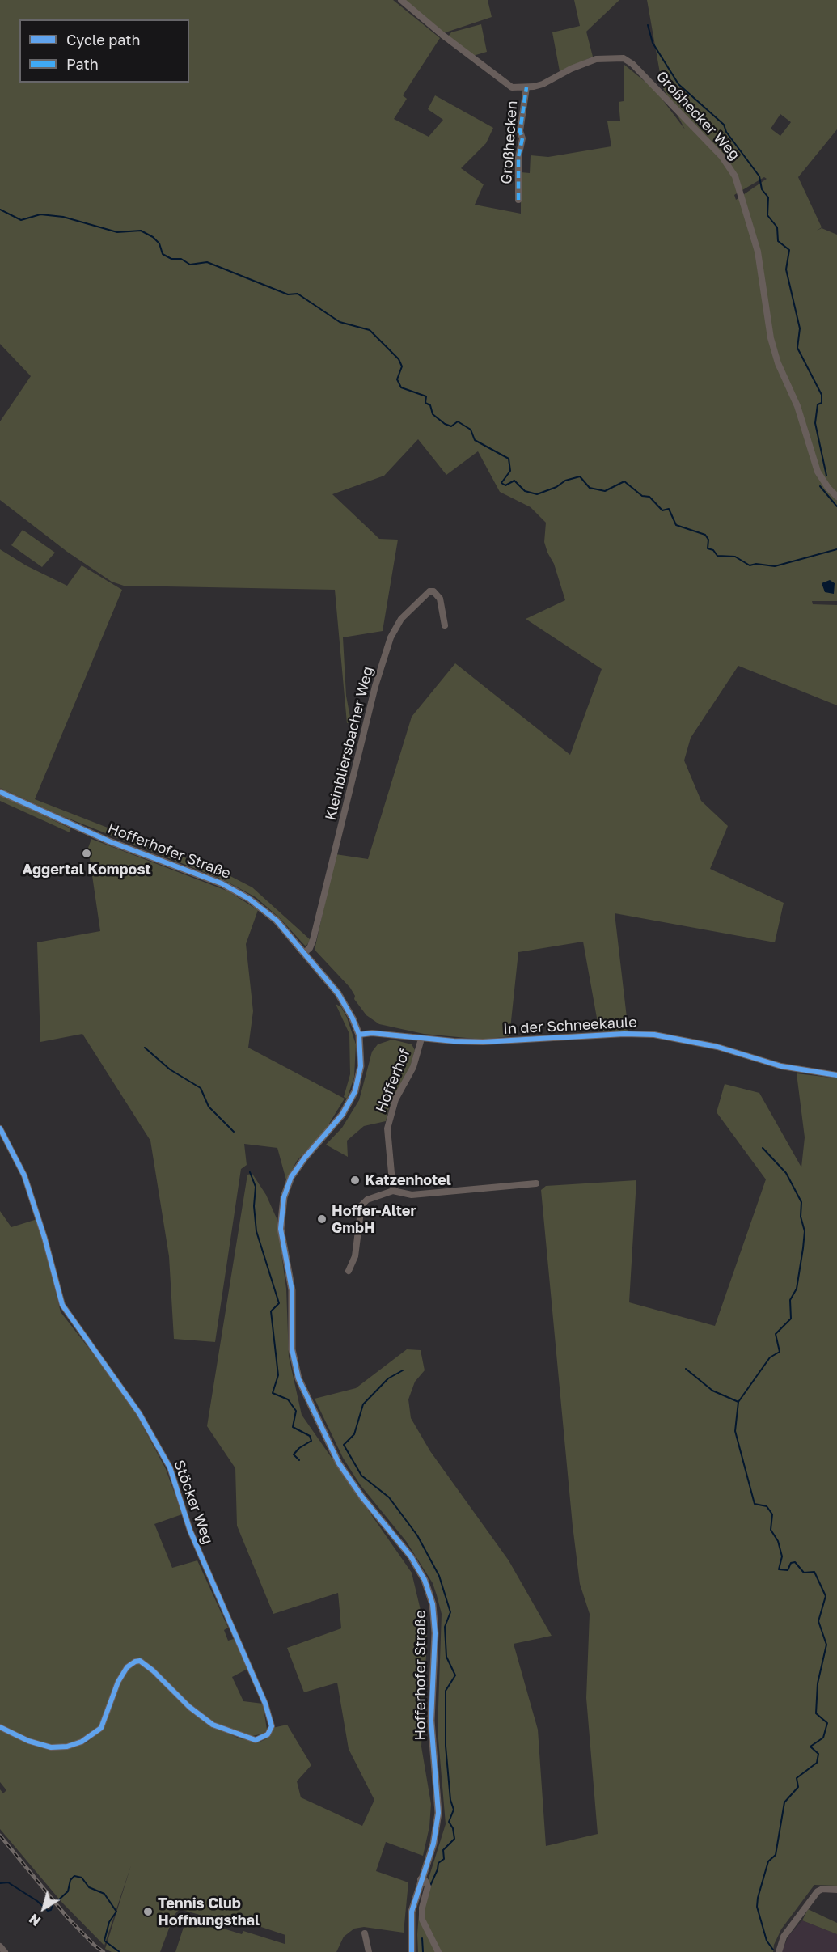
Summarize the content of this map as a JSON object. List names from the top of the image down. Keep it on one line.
{"streets":{"street":["Großhecker Weg","Großhecken","Kleinbliersbacher Weg","Hofferhofer Straße","In der Schneekaule","Hofferhof","Stöcker Weg"]},"crossings":[["Großhecker Weg","Großhecken"],["Kleinbliersbacher Weg","Hofferhofer Straße"],["Hofferhofer Straße","In der Schneekaule"],["In der Schneekaule","Hofferhof"]],"places":["Aggertal Kompost","Katzenhotel","Hoffer-Alter GmbH","Tennis Club Hoffnungsthal"],"legend":["Cycle path","Path"],"north":"bottom left"}
